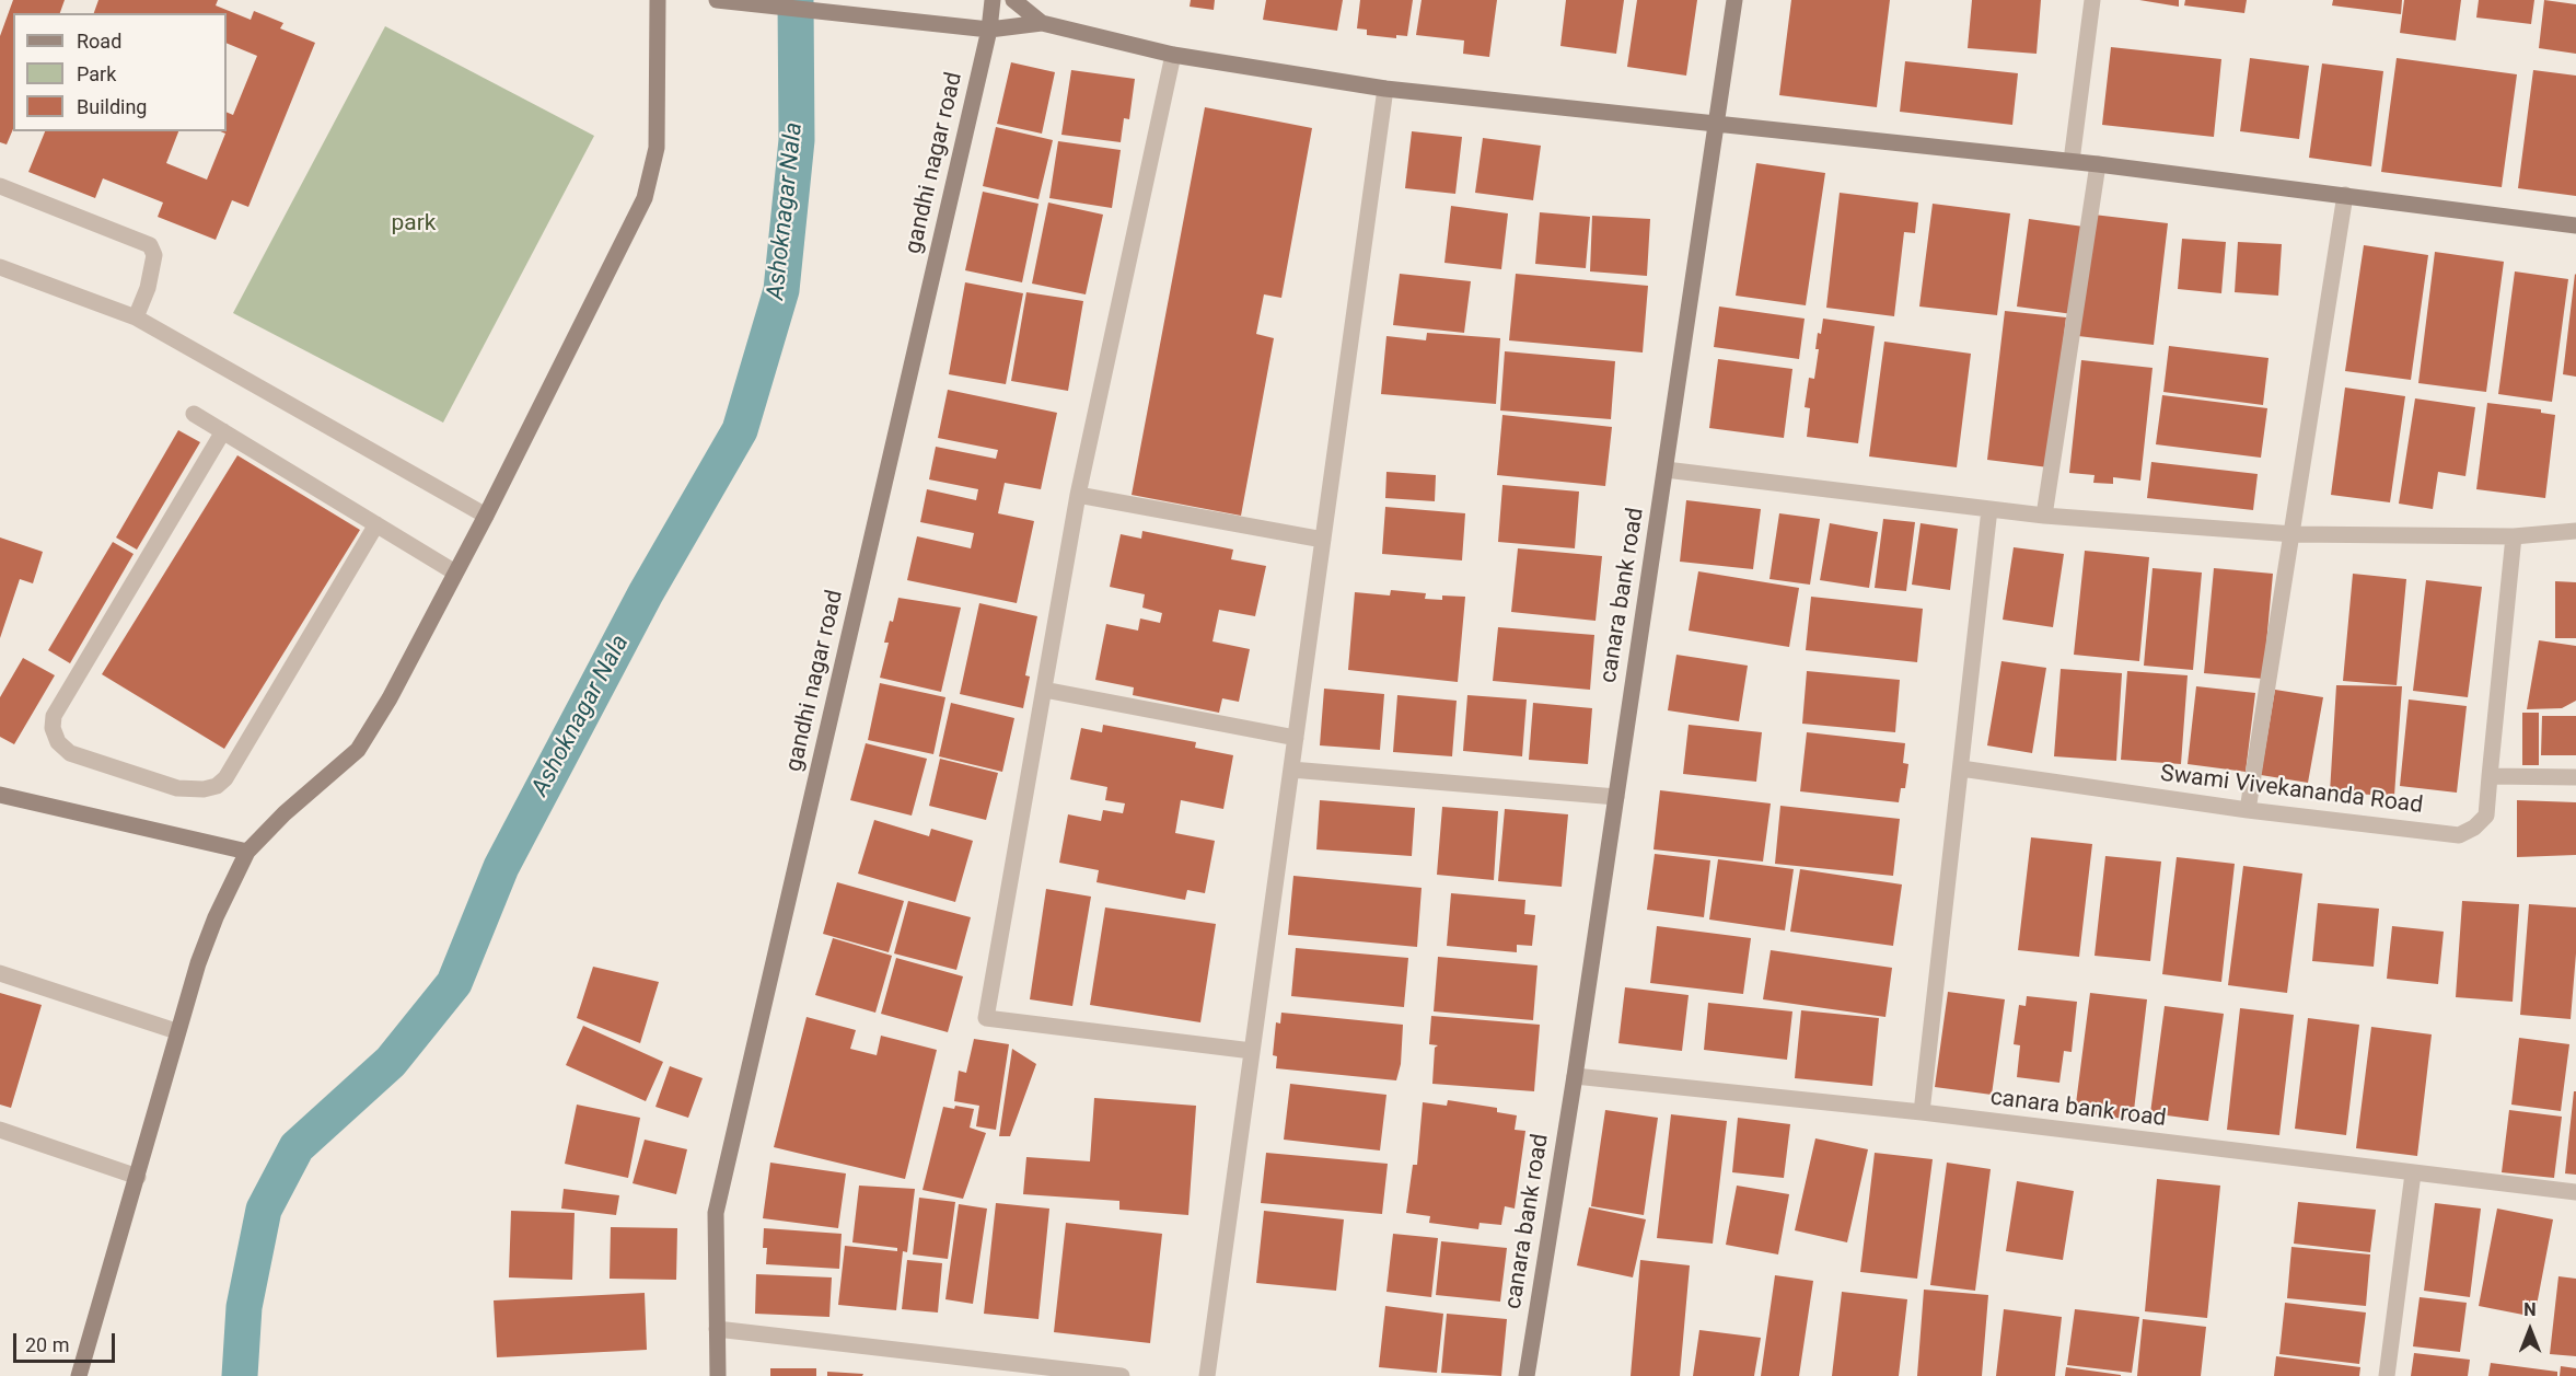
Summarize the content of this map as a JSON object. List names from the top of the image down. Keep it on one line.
{"streets":{"street":["gandhi nagar road","canara bank road","Swami Vivekananda Road"]},"water":["Ashoknagar Nala"],"parks":["park"],"legend":["Road","Park","Building"],"scale_bar":"20 m","north":"top"}
